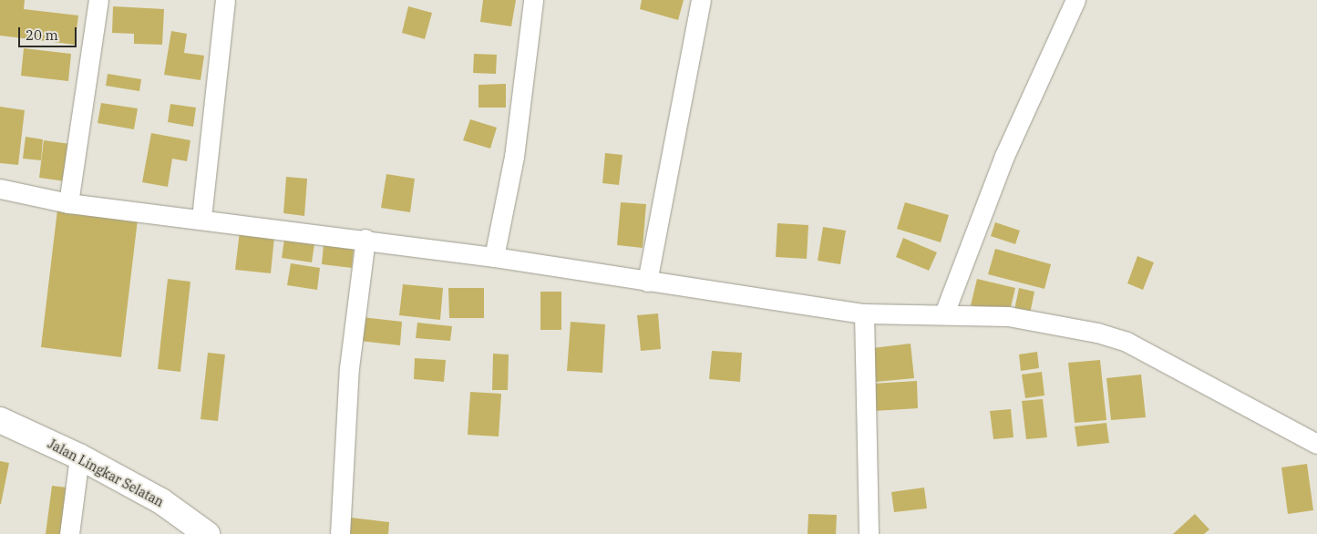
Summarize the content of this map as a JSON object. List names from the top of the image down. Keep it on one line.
{"streets":{"highway":["Jalan Lingkar Selatan"]},"scale_bar":"20 m"}
